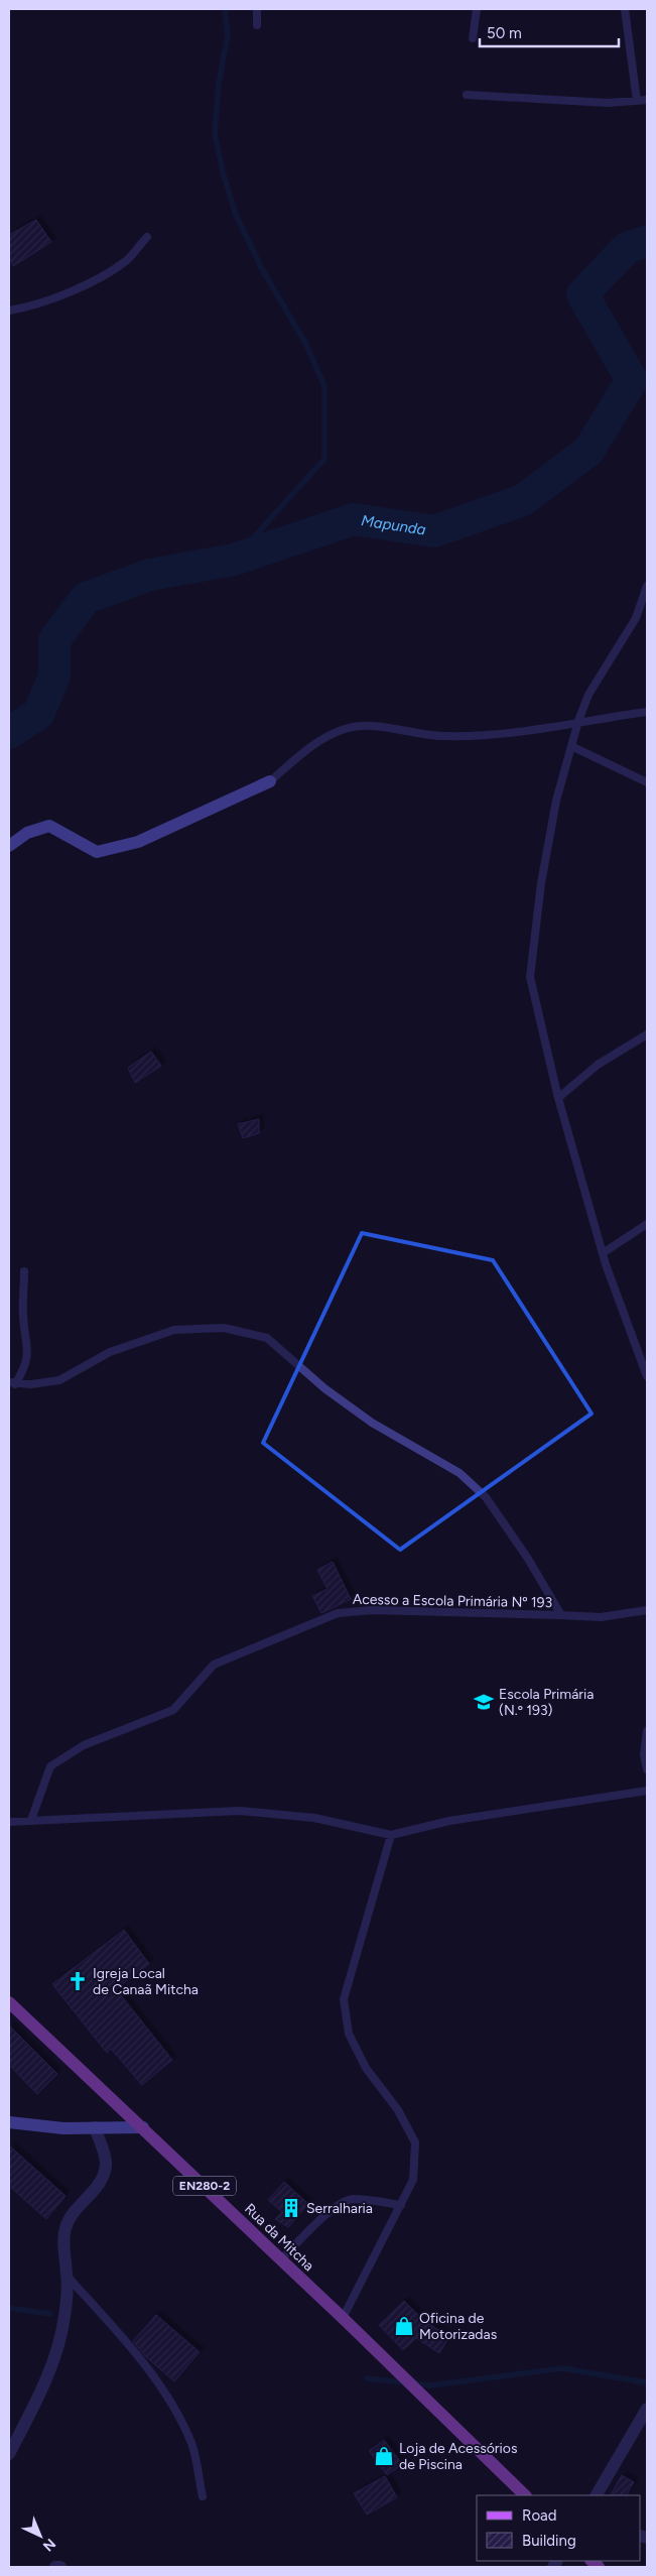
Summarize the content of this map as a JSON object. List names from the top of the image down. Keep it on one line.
{"streets":{"main road":["EN280-2","Rua da Mitcha"],"lane":["Acesso a Escola Primária Nº 193"]},"water":["Mapunda"],"places":{"school or university":["Escola Primária (N.º 193)"],"church":["Igreja Local de Canaã Mitcha"],"building":["Serralharia"],"shop":["Oficina de Motorizadas","Loja de Acessórios de Piscina"]},"legend":["Road","Building"],"scale_bar":"50 m","north":"bottom right"}
